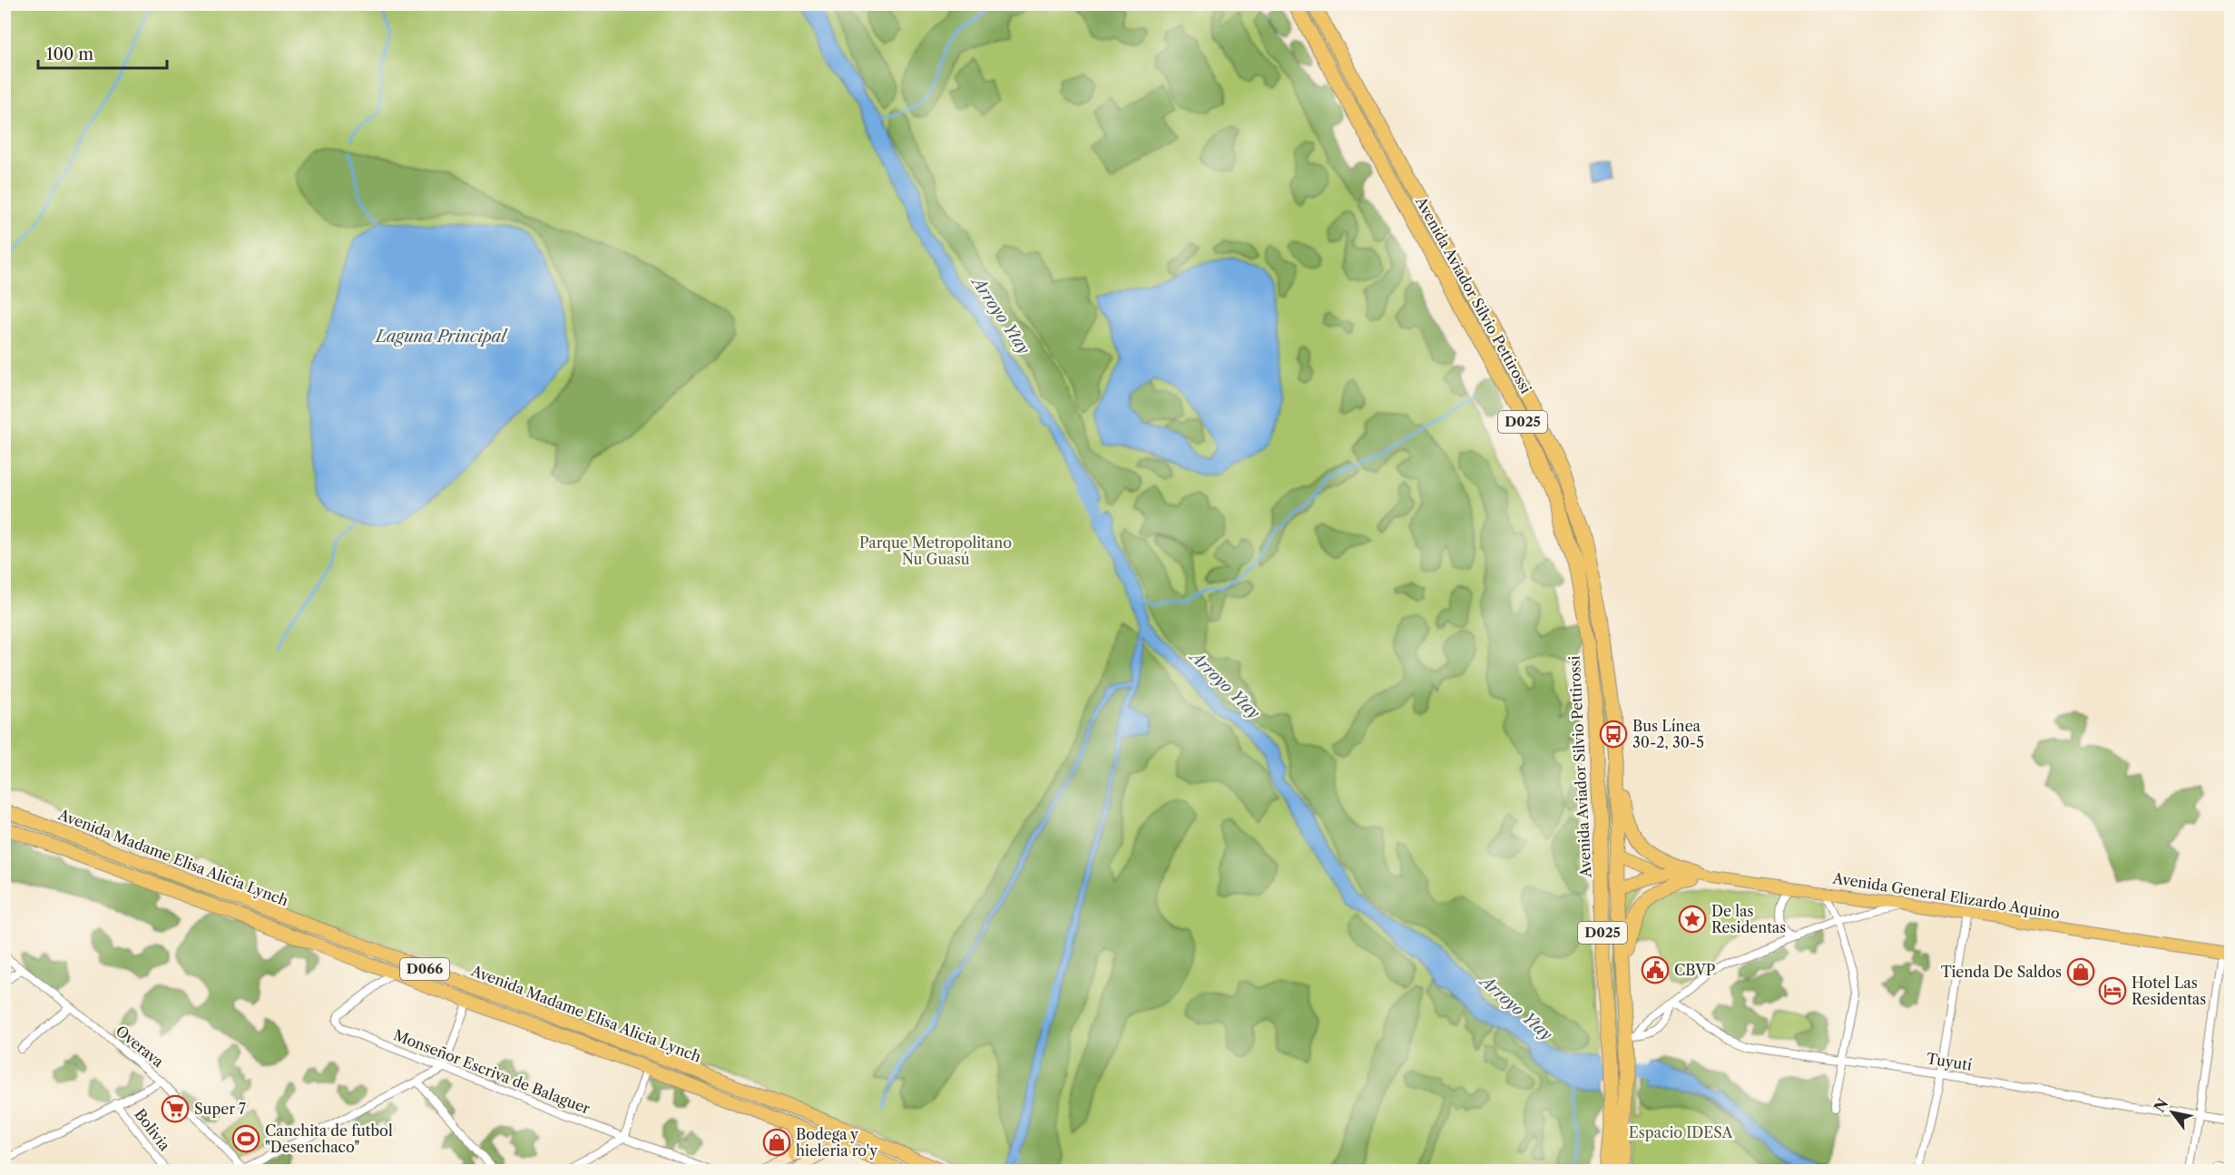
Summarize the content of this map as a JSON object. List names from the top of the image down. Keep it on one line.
{"streets":{"highway":["Avenida Aviador Silvio Pettirossi","D025","Avenida Madame Elisa Alicia Lynch","D066"],"main road":["Avenida General Elizardo Aquino"],"street":["Overava","Tuyutí","Monseñor Escriva de Balaguer","Bolivia"]},"crossings":[["Avenida Madame Elisa Alicia Lynch","Monseñor Escriva de Balaguer"]],"water":["Arroyo Ytay","Laguna Principal"],"parks":["Parque Metropolitano Ñu Guasú","Espacio IDESA"],"places":{"bus stop":["Bus Línea 30-2, 30-5"],"place":["De las Residentas"],"public building":["CBVP"],"shop":["Tienda De Saldos","Bodega y hieleria ro'y"],"hotel":["Hotel Las Residentas"],"supermarket":["Super 7"],"sports":["Canchita de futbol \"Desenchaco\""]},"scale_bar":"100 m","north":"top left"}
